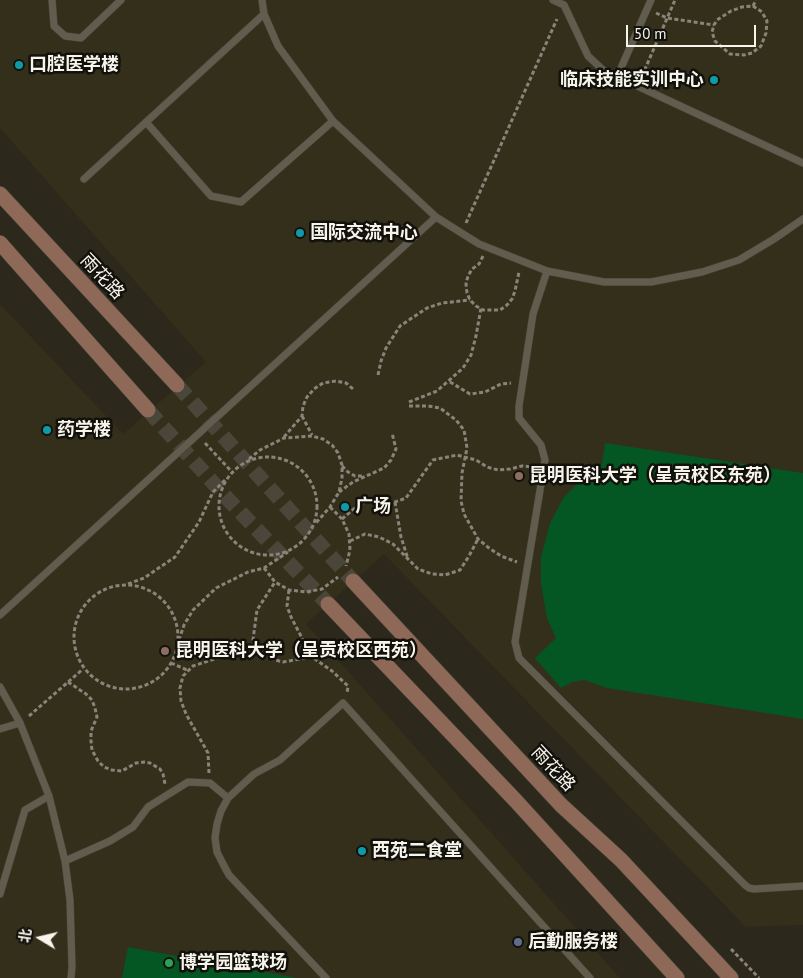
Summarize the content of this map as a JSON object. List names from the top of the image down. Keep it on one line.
{"streets":{"street":["雨花路"]},"places":["口腔医学楼","临床技能实训中心","国际交流中心","药学楼","昆明医科大学（呈贡校区东苑）","广场","昆明医科大学（呈贡校区西苑）","西苑二食堂","后勤服务楼","博学园篮球场"],"scale_bar":"50 m","north":"left"}
